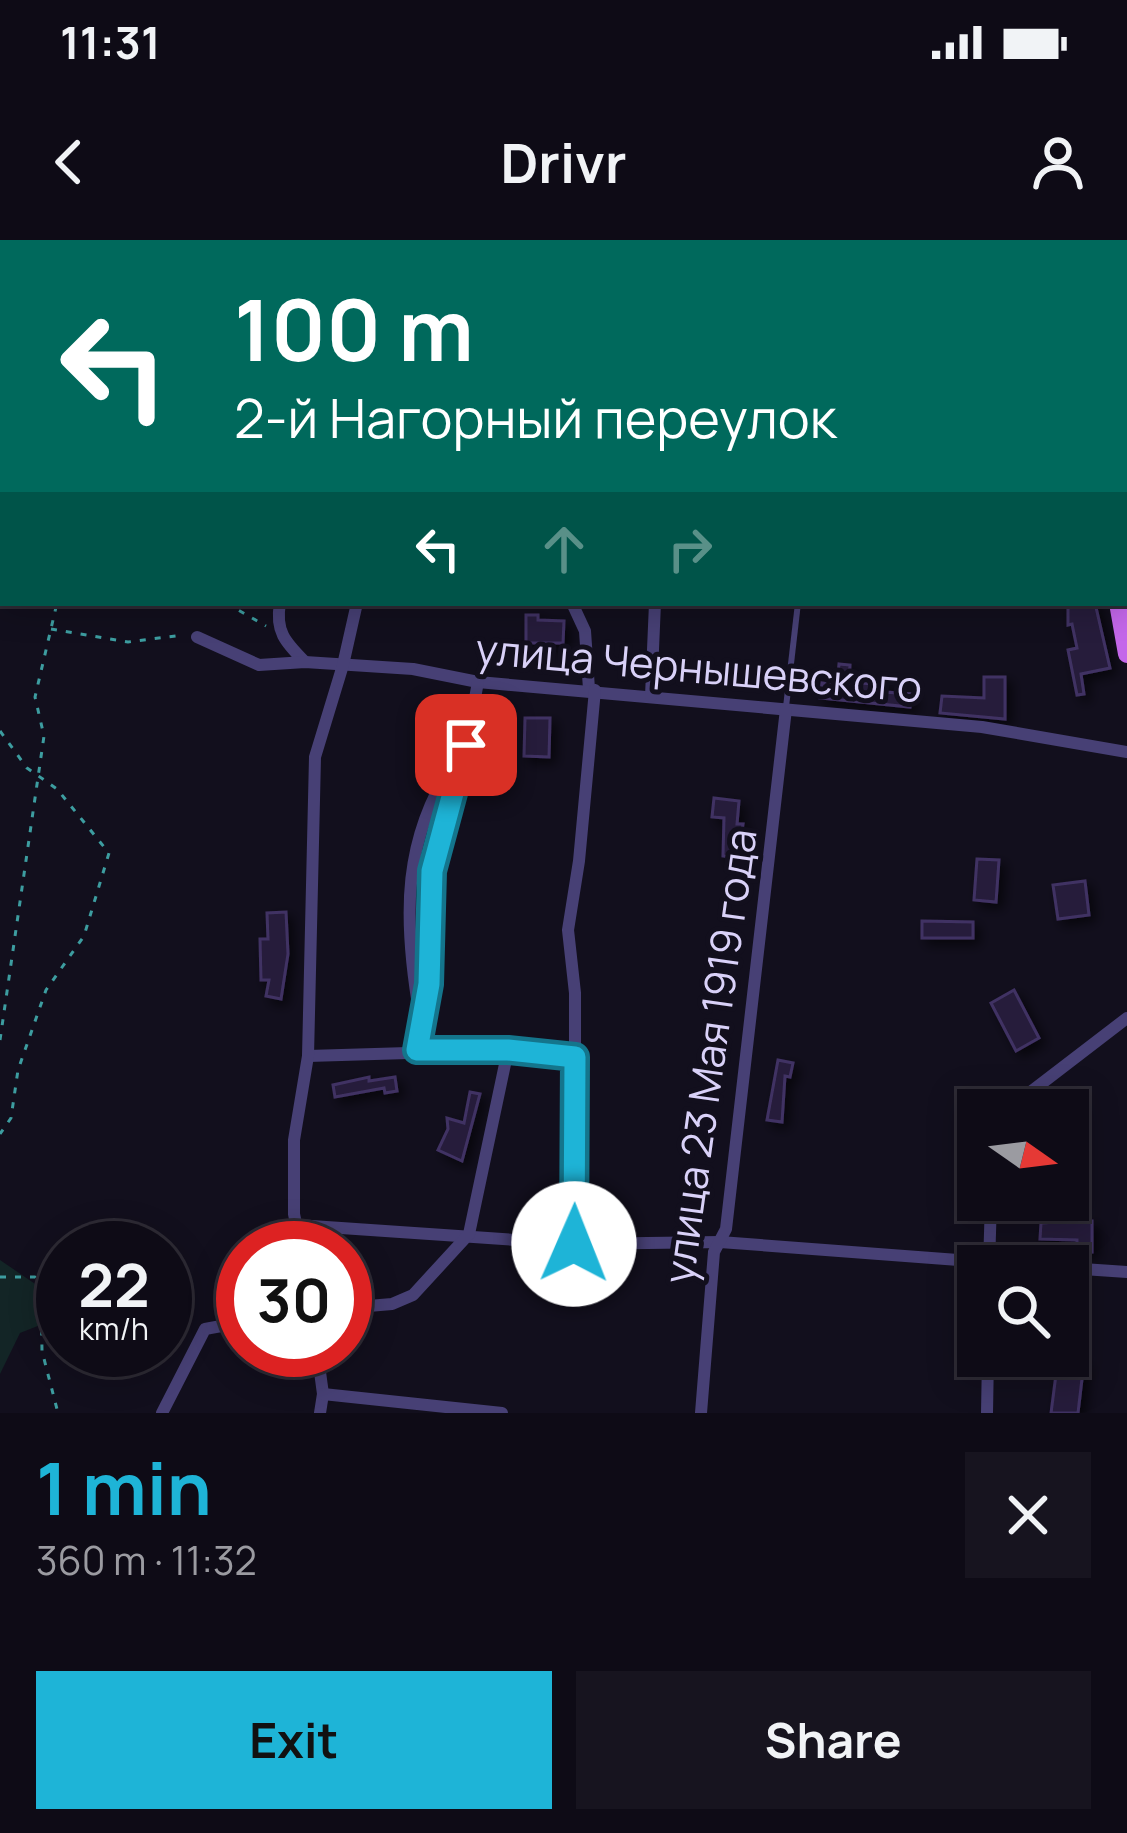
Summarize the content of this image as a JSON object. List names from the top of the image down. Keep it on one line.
{"streets":{"street":["улица Чернышевского","улица 23 Мая 1919 года"]},"crossings":[["улица Чернышевского","улица 23 Мая 1919 года"]],"north":"right","page":{"status":"11:31","header":"Drivr","turn":["100 m","2-й Нагорный переулок"],"speed":"22 km/h","limit":"30","heading":["1 min","360 m · 11:32"],"buttons":["Exit","Share"]}}
